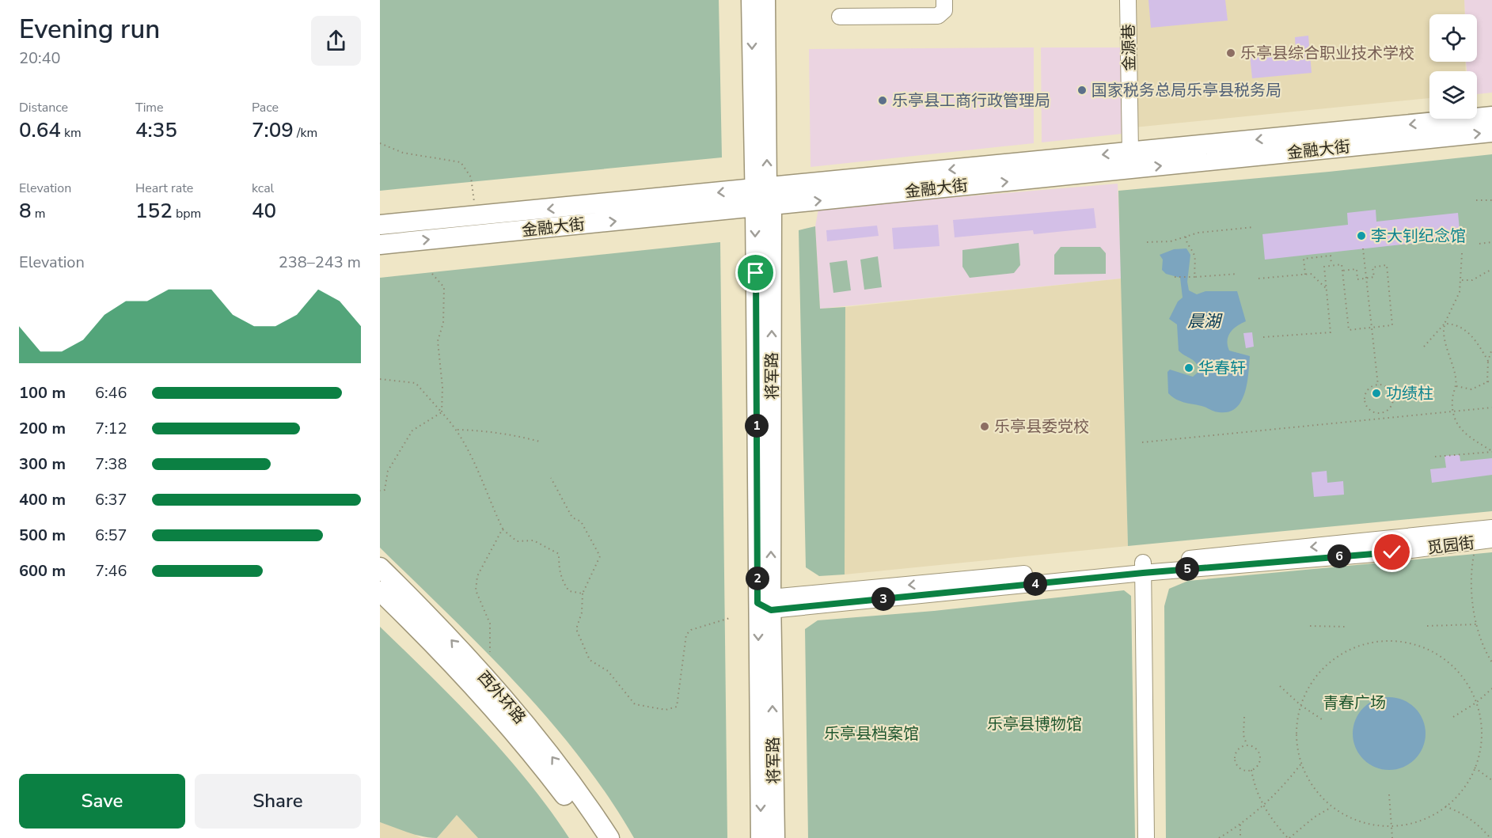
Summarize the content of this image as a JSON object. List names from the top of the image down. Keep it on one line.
{"streets":{"main road":["金融大街","将军路","西外环路"],"street":["金源巷","觅园街"]},"crossings":[["金源巷","金融大街"],["金融大街","将军路"],["将军路","觅园街"]],"water":["晨湖"],"parks":["青春广场","乐亭县博物馆","乐亭县档案馆"],"places":["乐亭县综合职业技术学校","国家税务总局乐亭县税务局","乐亭县工商行政管理局","李大钊纪念馆","华春轩","功绩柱","乐亭县委党校"],"page":{"heading":["Evening run","20:40"],"stats":[["Distance","0.64 km"],["Time","4:35"],["Pace","7:09 /km"],["Elevation","8 m"],["Heart rate","152 bpm"],["kcal","40"]],"chart":["Elevation","238–243 m"],"list":[{"name":"100 m","note":"6:46"},{"name":"200 m","note":"7:12"},{"name":"300 m","note":"7:38"},{"name":"400 m","note":"6:37"},{"name":"500 m","note":"6:57"},{"name":"600 m","note":"7:46"}],"pins":["1","6","5","2","4","3"],"buttons":["Save","Share"]}}
